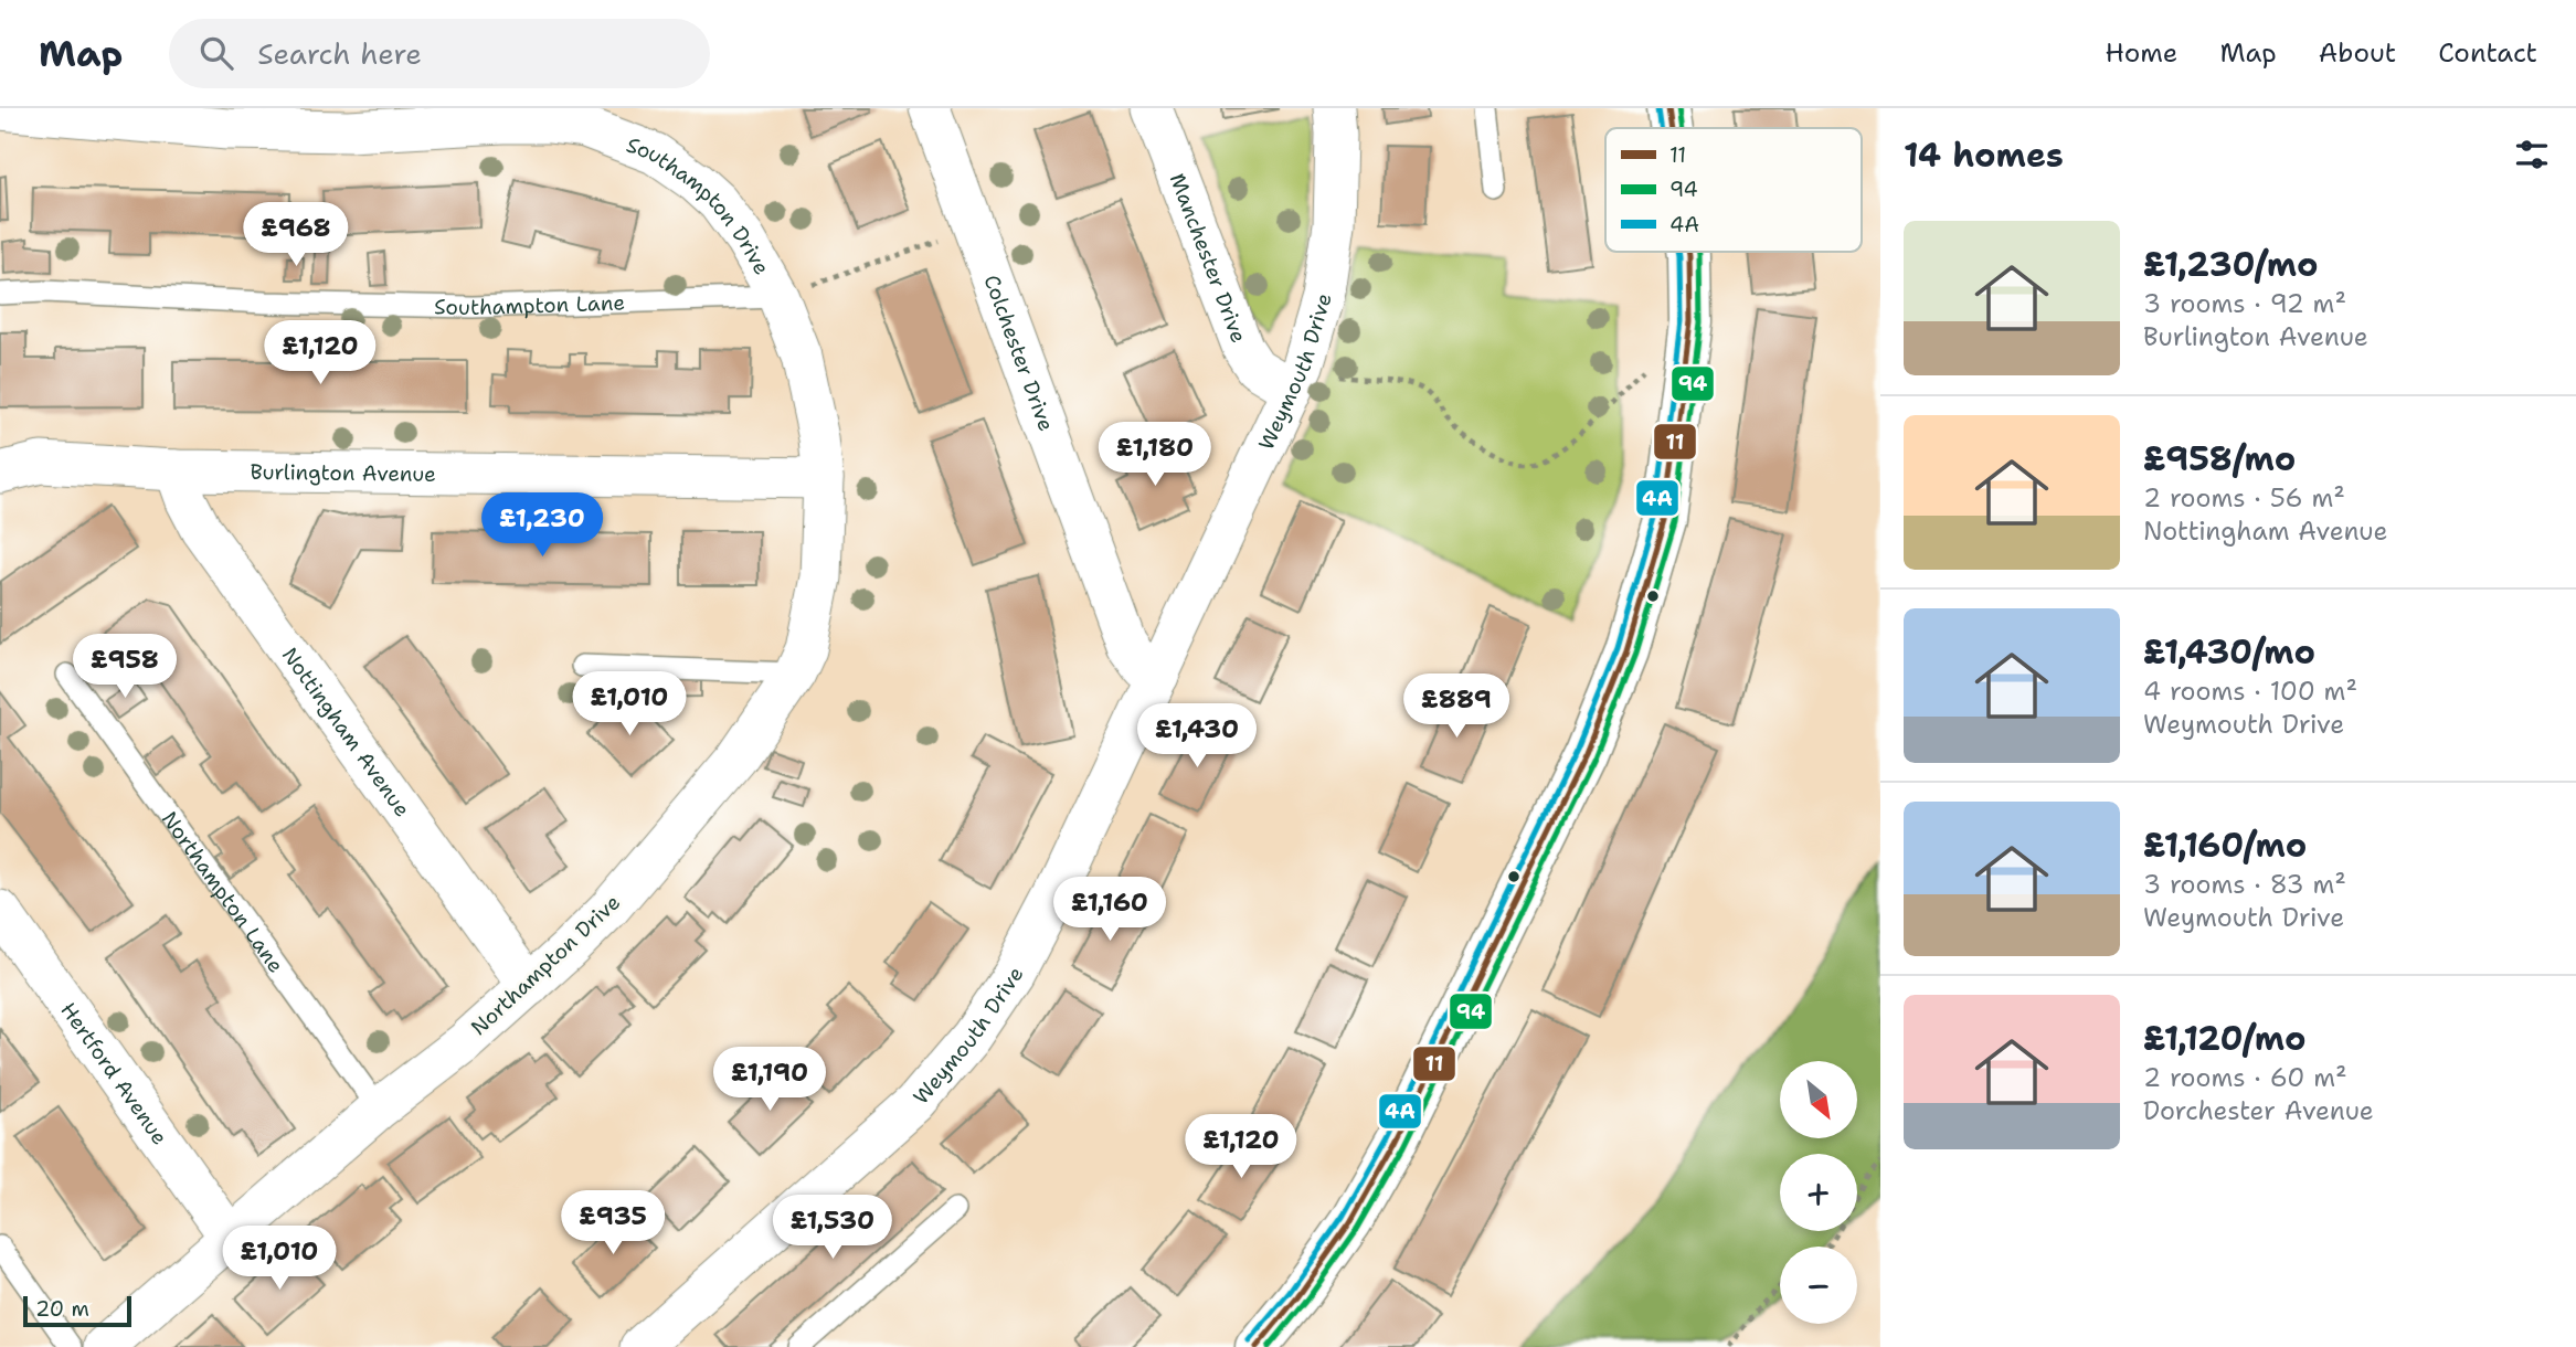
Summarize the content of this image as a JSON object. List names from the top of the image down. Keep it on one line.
{"streets":{"street":["Southampton Drive","Manchester Drive","Colchester Drive","Weymouth Drive","Burlington Avenue","Nottingham Avenue","Northampton Drive","Hertford Avenue"],"lane":["Southampton Lane","Northampton Lane"]},"crossings":[["Southampton Drive","Southampton Lane"],["Southampton Drive","Burlington Avenue"],["Southampton Drive","Northampton Drive"],["Manchester Drive","Weymouth Drive"],["Colchester Drive","Weymouth Drive"],["Burlington Avenue","Nottingham Avenue"],["Burlington Avenue","Northampton Drive"],["Nottingham Avenue","Northampton Drive"],["Northampton Lane","Northampton Drive"],["Northampton Drive","Hertford Avenue"]],"lines":["transit line 11","transit line 94","transit line 4A"],"legend":["11","94","4A"],"scale_bar":"20 m","north":"bottom right","page":{"header":"Map","search":"Search here","nav":["Home","Map","About","Contact"],"heading":"14 homes","list":[{"name":"£1,230/mo","note":"3 rooms · 92 m² · Burlington Avenue"},{"name":"£958/mo","note":"2 rooms · 56 m² · Nottingham Avenue"},{"name":"£1,430/mo","note":"4 rooms · 100 m² · Weymouth Drive"},{"name":"£1,160/mo","note":"3 rooms · 83 m² · Weymouth Drive"},{"name":"£1,120/mo","note":"2 rooms · 60 m² · Dorchester Avenue"}],"price":["£968","£1,120","£1,180","£1,230","£958","£1,010","£889","£1,430","£1,160","£1,190","£1,120","£935","£1,530","£1,010"],"map_buttons":["+","−"],"scale":"20 m"}}
